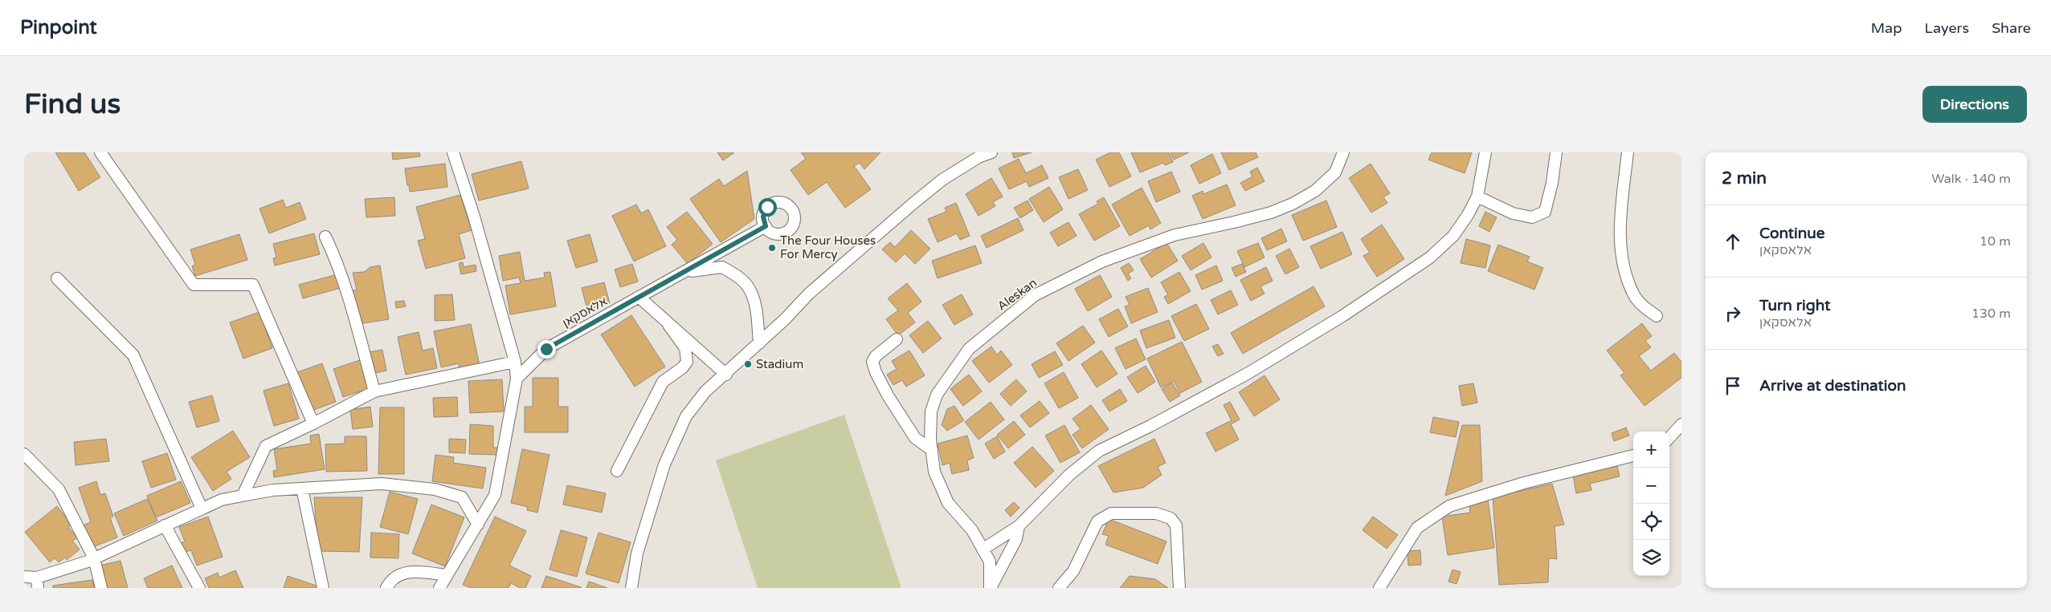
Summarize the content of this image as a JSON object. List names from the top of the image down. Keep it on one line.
{"streets":{"street":["Aleskan","אלאסקאן"]},"places":["The Four Houses For Mercy","Stadium"],"page":{"header":"Pinpoint","nav":["Map","Layers","Share"],"buttons":"Directions","title":"Find us","heading":["2 min","Walk · 140 m"],"list":[["Continue","אלאסקאן","10 m"],["Turn right","אלאסקאן","130 m"],"Arrive at destination"],"map_buttons":["+","−"]}}
